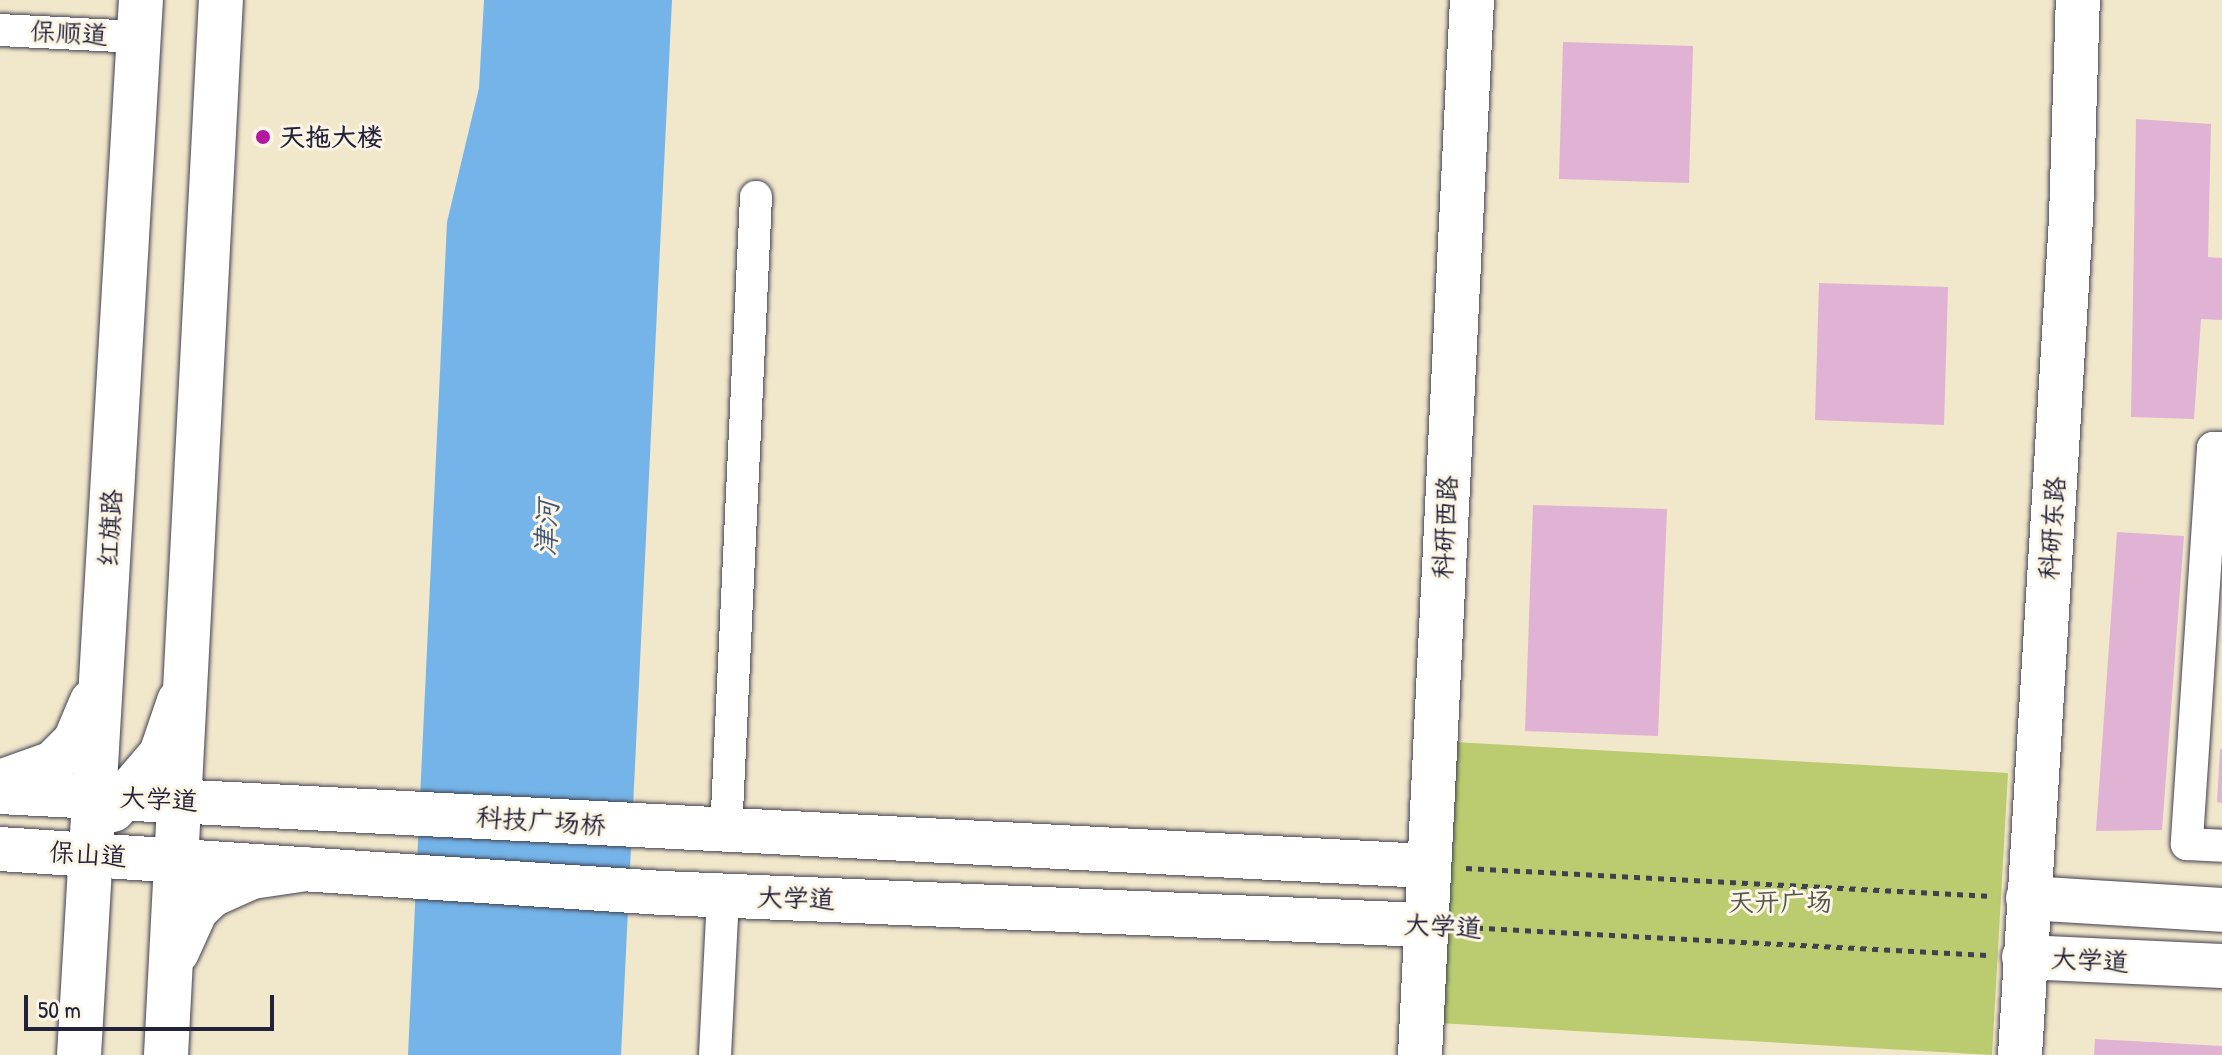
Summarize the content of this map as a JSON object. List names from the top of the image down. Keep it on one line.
{"streets":{"main road":["科研西路","红旗路","科研东路","大学道","科技广场桥","保山道"],"street":["保顺道"]},"crossings":[["保顺道","红旗路"],["科研西路","大学道"],["红旗路","大学道"],["红旗路","保山道"],["科研东路","大学道"],["大学道","科技广场桥"],["大学道","保山道"]],"water":["津河"],"parks":["天开广场"],"places":["天拖大楼"],"scale_bar":"50 m"}
